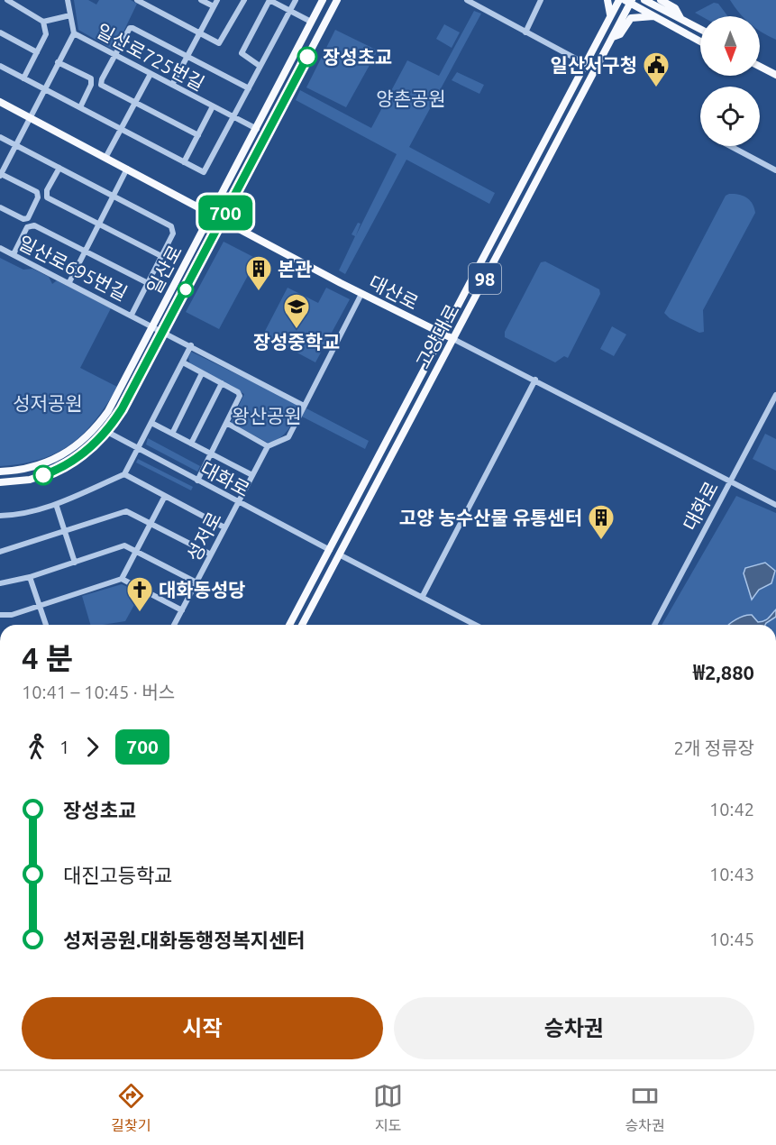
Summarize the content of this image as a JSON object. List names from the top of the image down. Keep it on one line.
{"streets":{"main road":["일산로","98","대산로","고양대로"],"street":["일산로725번길","일산로695번길","대화로","성저로"]},"crossings":[["일산로725번길","일산로"],["일산로695번길","일산로"],["일산로","대산로"],["일산로","대화로"],["대산로","고양대로"],["대산로","대화로"],["고양대로","대화로"],["대화로","성저로"]],"parks":["양촌공원","성저공원","왕산공원"],"places":{"other":["장성초교"],"public building":["일산서구청"],"building":["본관","고양 농수산물 유통센터"],"school or university":["장성중학교"],"church":["대화동성당"]},"lines":["bus line 700"],"north":"bottom","page":{"on_map":"700","heading":["4 분","10:41 – 10:45 · 버스","₩2,880"],"legs":["1","700","2개 정류장"],"list":[{"name":"장성초교","value":"10:42"},{"name":"대진고등학교","value":"10:43"},{"name":"성저공원.대화동행정복지센터","value":"10:45"}],"buttons":["시작","승차권"],"tabs":["길찾기","지도","승차권"]}}
